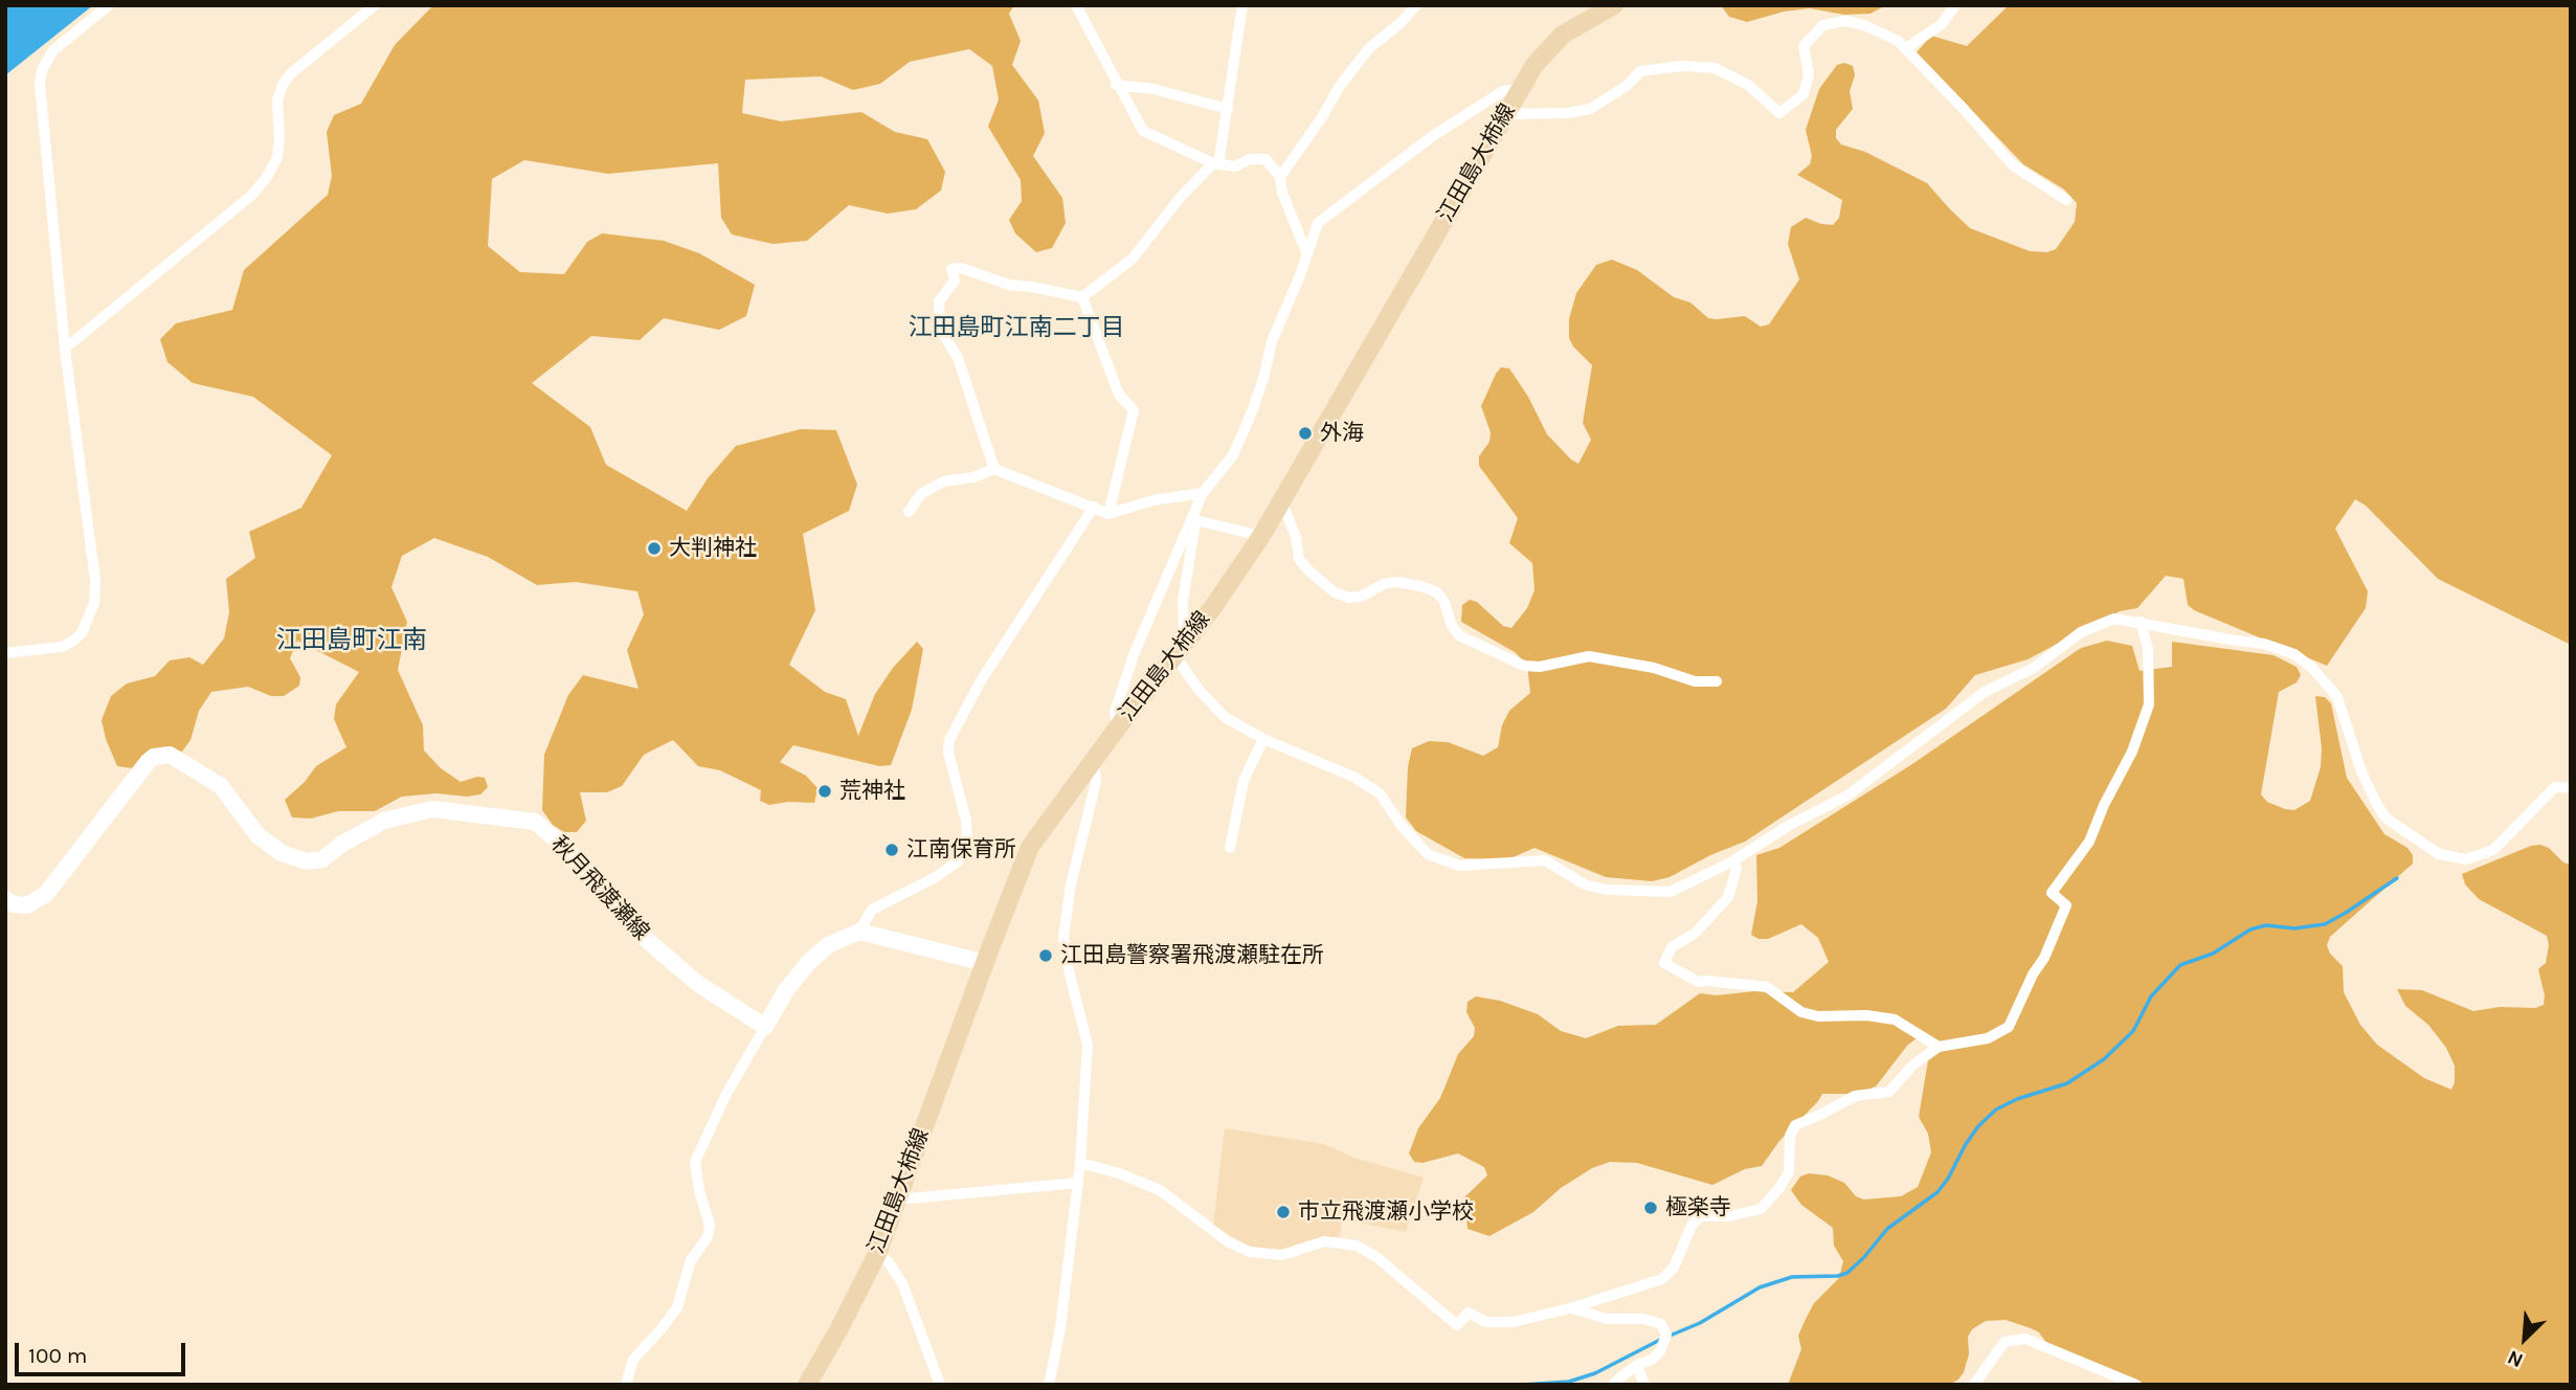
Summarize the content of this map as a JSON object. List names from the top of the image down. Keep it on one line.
{"streets":{"main road":["江田島大柿線","秋月飛渡瀬線"]},"districts":["江田島町江南二丁目","江田島町江南"],"places":["外海","大判神社","荒神社","江南保育所","江田島警察署飛渡瀬駐在所","極楽寺","市立飛渡瀬小学校"],"scale_bar":"100 m","north":"bottom left"}
